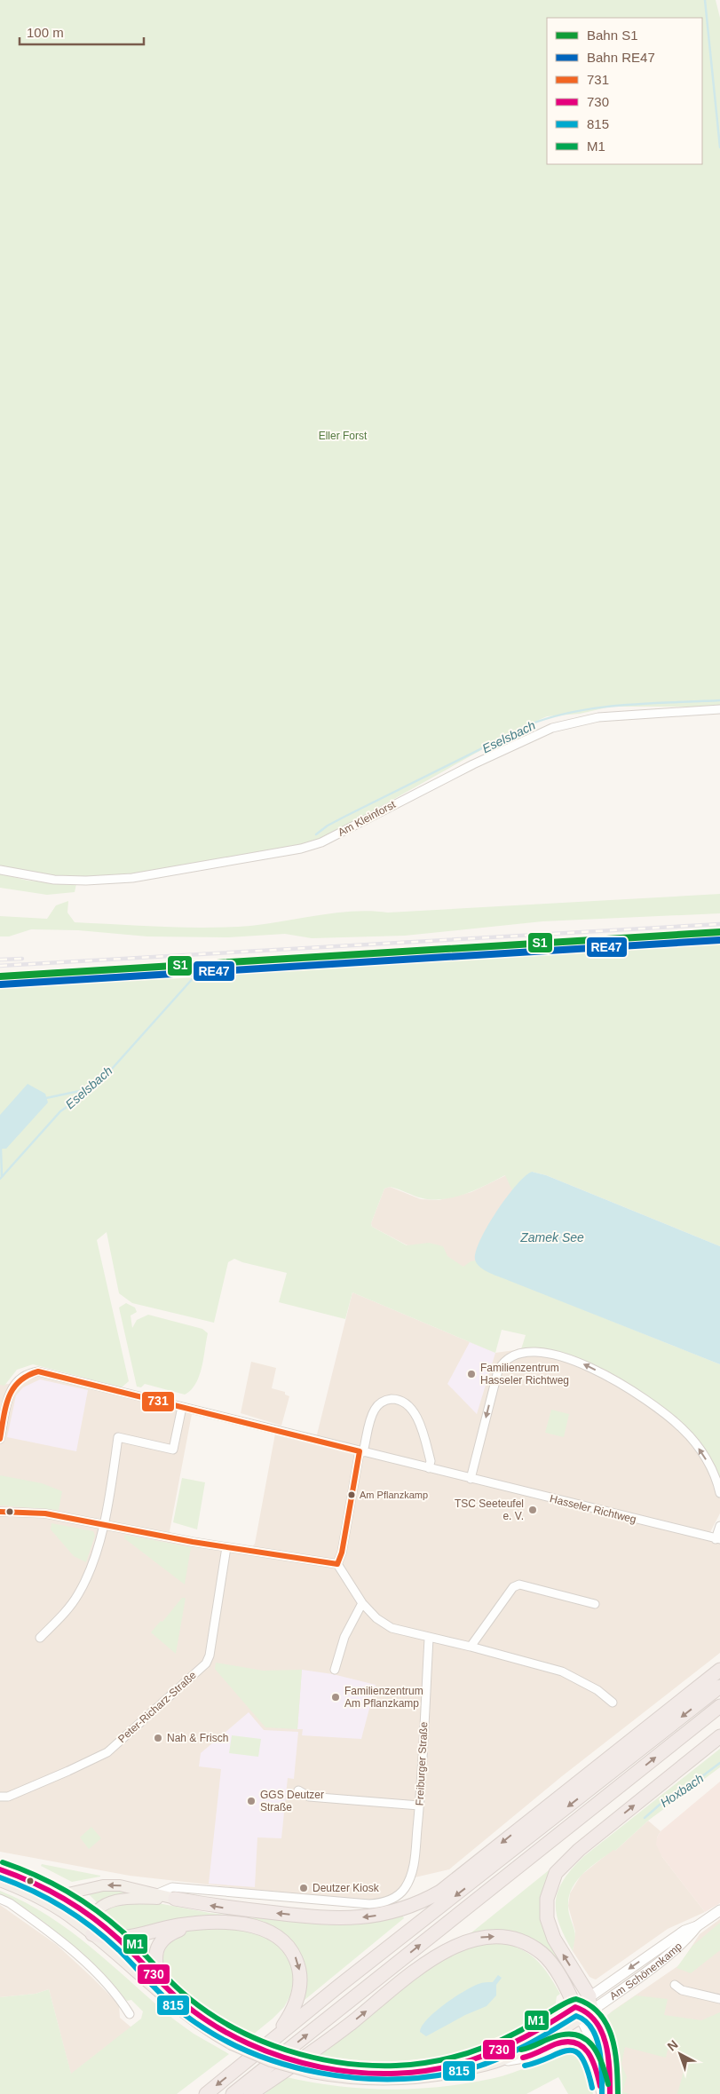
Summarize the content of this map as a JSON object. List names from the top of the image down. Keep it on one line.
{"streets":{"main road":["Am Schönenkamp"],"street":["Am Kleinforst","Hasseler Richtweg","Peter-Richarz-Straße","Freiburger Straße"]},"water":["Eselsbach","Zamek See","Hoxbach"],"parks":["Eller Forst"],"places":["Familienzentrum Hasseler Richtweg","Am Pflanzkamp","TSC Seeteufel e. V.","Familienzentrum Am Pflanzkamp","Nah & Frisch","GGS Deutzer Straße","Deutzer Kiosk"],"lines":["rail line S1","rail line RE47","transit line 731","transit line M1","transit line 730","transit line 815"],"legend":["Bahn S1","Bahn RE47","731","730","815","M1"],"scale_bar":"100 m","north":"top left"}
